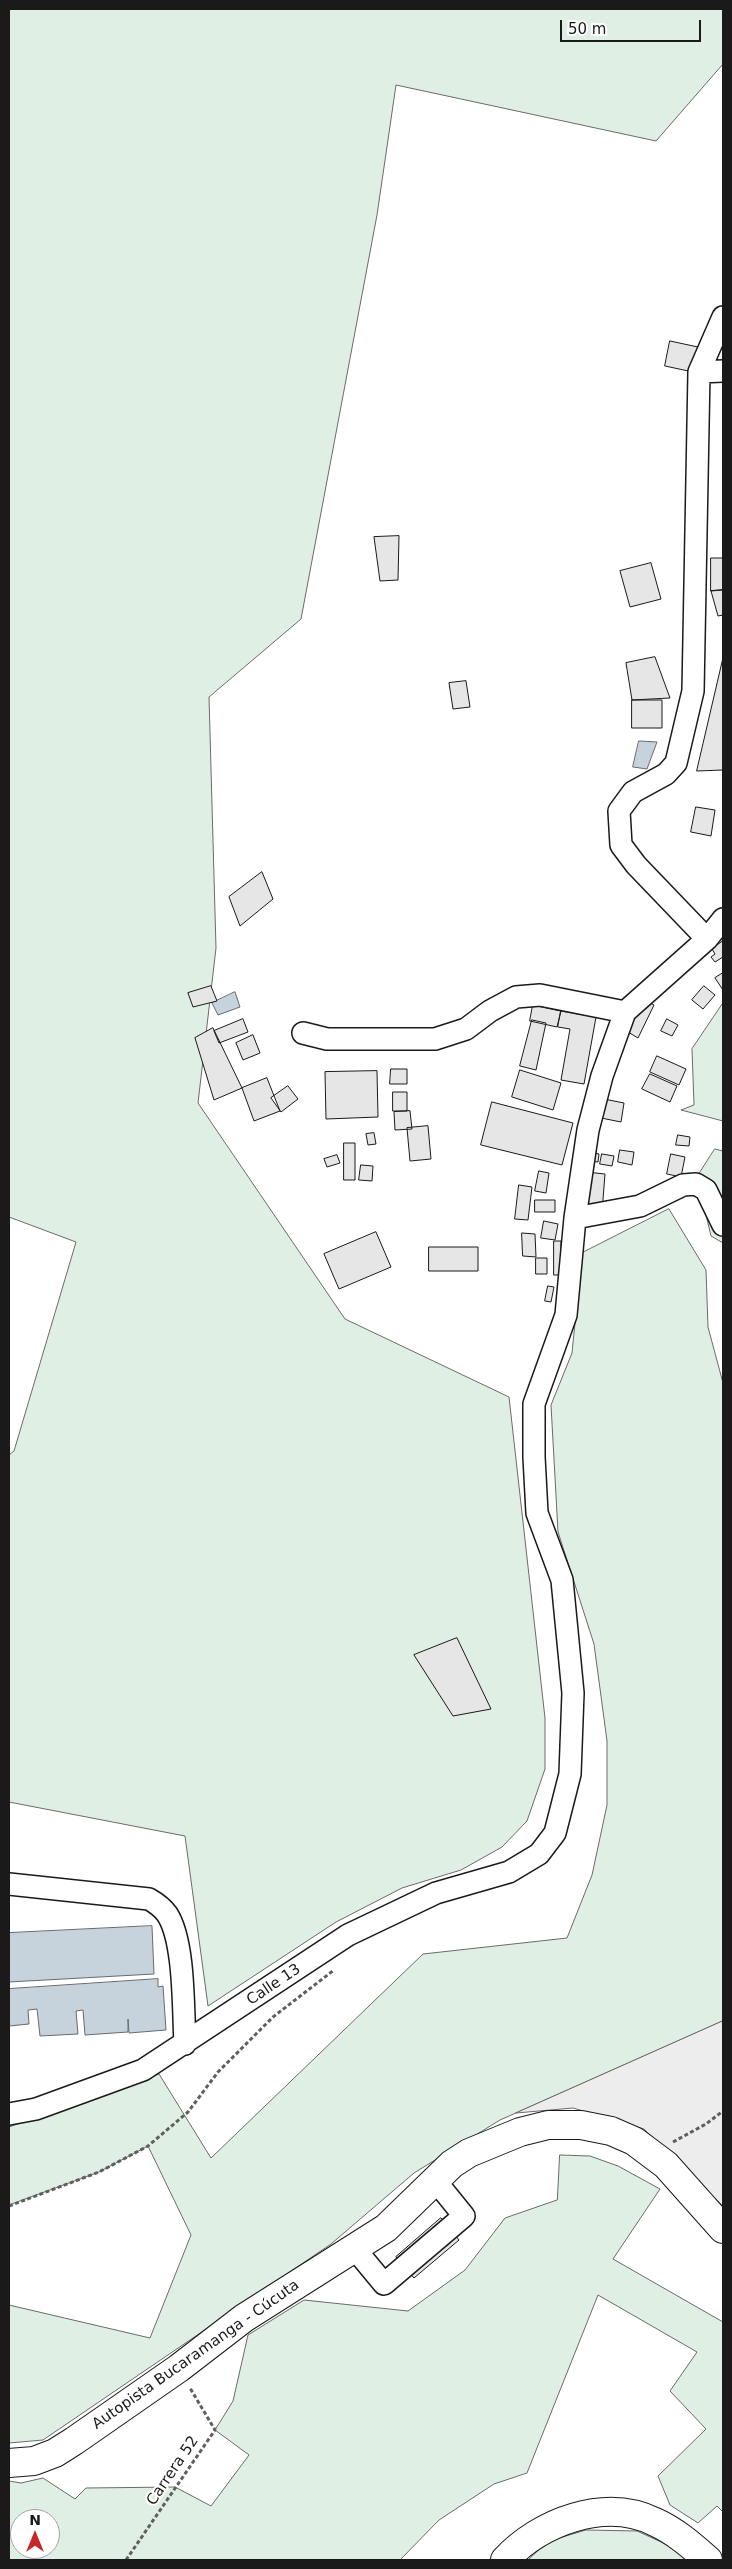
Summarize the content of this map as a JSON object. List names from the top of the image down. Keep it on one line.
{"streets":{"highway":["Autopista Bucaramanga - Cúcuta"],"street":["Calle 13"],"path":["Carrera 52"]},"crossings":[["Autopista Bucaramanga - Cúcuta","Carrera 52"]],"scale_bar":"50 m","north":"top"}
